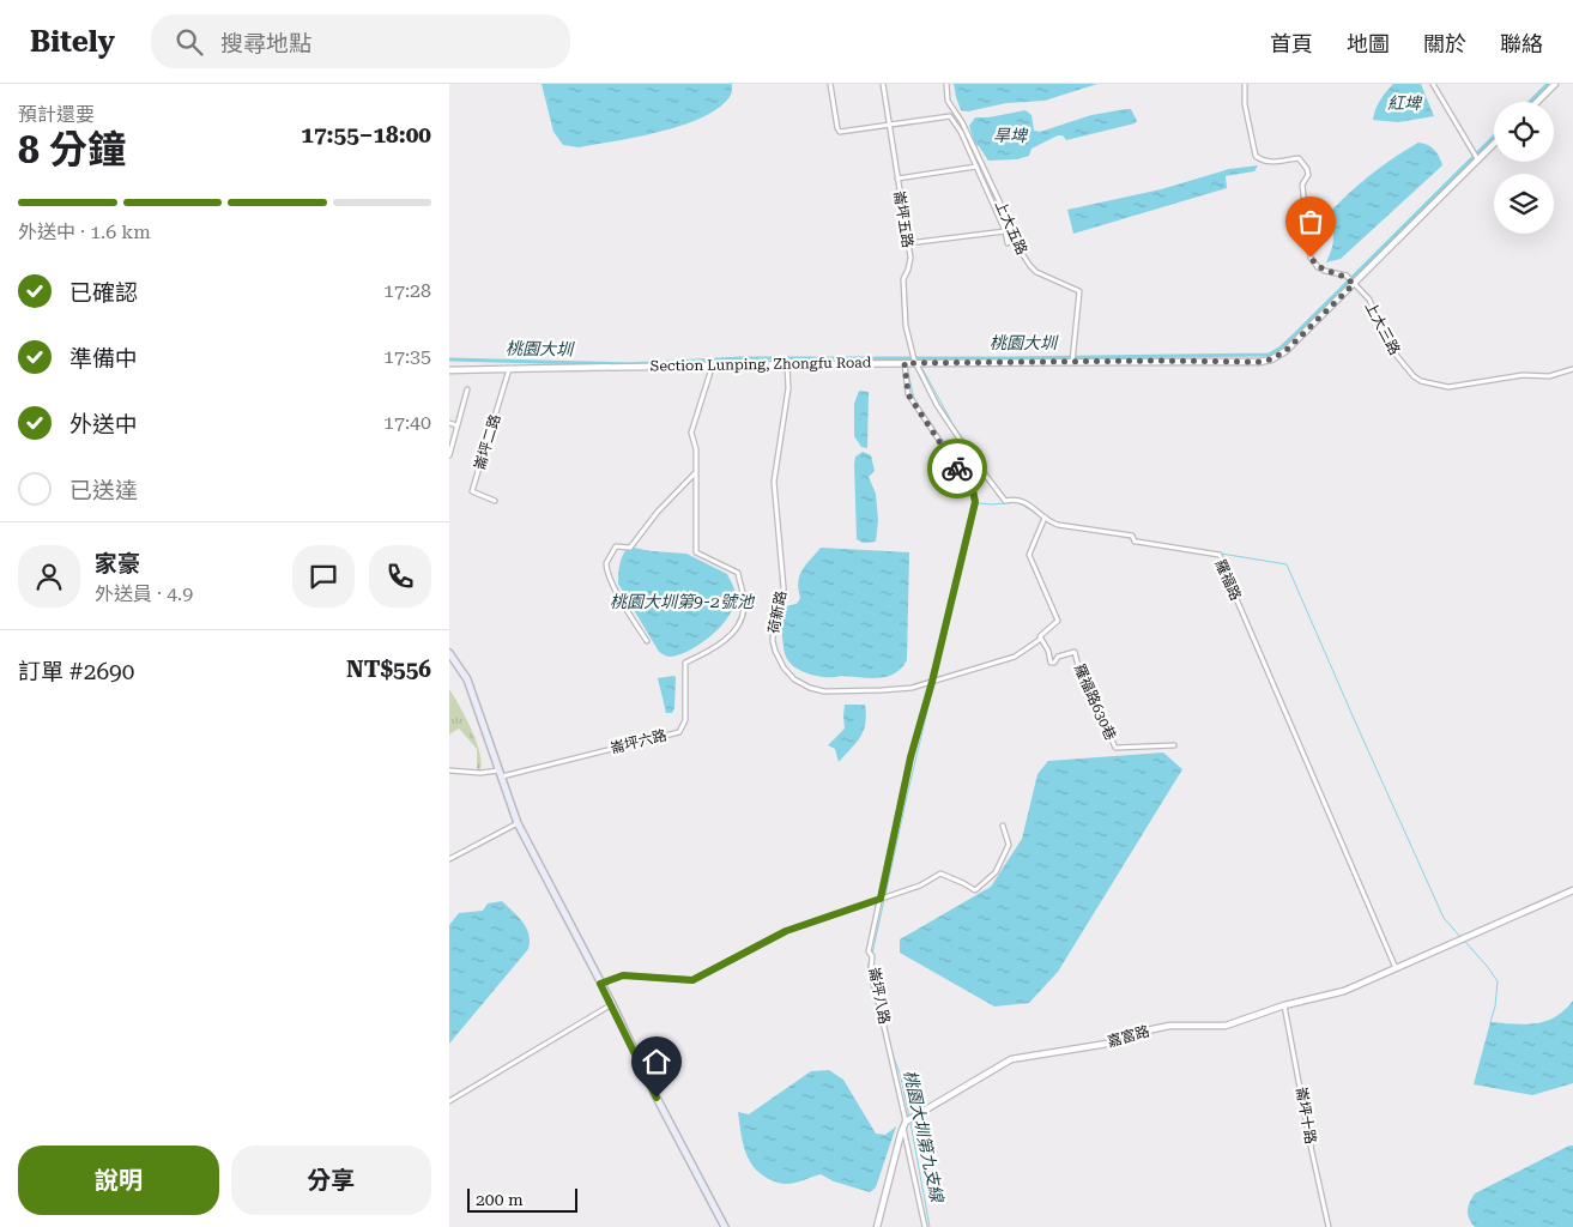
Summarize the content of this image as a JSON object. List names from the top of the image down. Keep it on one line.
{"streets":{"street":["崙坪五路","上大五路","上大三路","Section Lunping, Zhongfu Road","崙坪二路","羅福路","荷新路","羅福路630巷","崙坪六路","崙坪八路","嘉富路","崙坪十路"]},"crossings":[["崙坪五路","Section Lunping, Zhongfu Road"],["崙坪五路","羅福路"],["上大五路","Section Lunping, Zhongfu Road"],["上大三路","Section Lunping, Zhongfu Road"],["Section Lunping, Zhongfu Road","崙坪二路"],["Section Lunping, Zhongfu Road","羅福路"],["Section Lunping, Zhongfu Road","荷新路"],["Section Lunping, Zhongfu Road","崙坪六路"],["Section Lunping, Zhongfu Road","崙坪八路"],["羅福路","荷新路"],["羅福路","嘉富路"],["荷新路","羅福路630巷"],["荷新路","崙坪八路"],["崙坪八路","嘉富路"],["嘉富路","崙坪十路"]],"water":["紅埤","旱埤","桃園大圳","桃園大圳第9-2號池","桃園大圳第九支線"],"scale_bar":"200 m","page":{"header":"Bitely","search":"搜尋地點","nav":["首頁","地圖","關於","聯絡"],"heading":["8 分鐘","預計還要","17:55–18:00"],"panel":["家豪","外送員 · 4.9","訂單 #2690","NT$556"],"bar":"外送中 · 1.6 km","list":[["已確認","17:28"],["準備中","17:35"],["外送中","17:40"],"已送達"],"buttons":["說明","分享"],"scale":"200 m"}}
